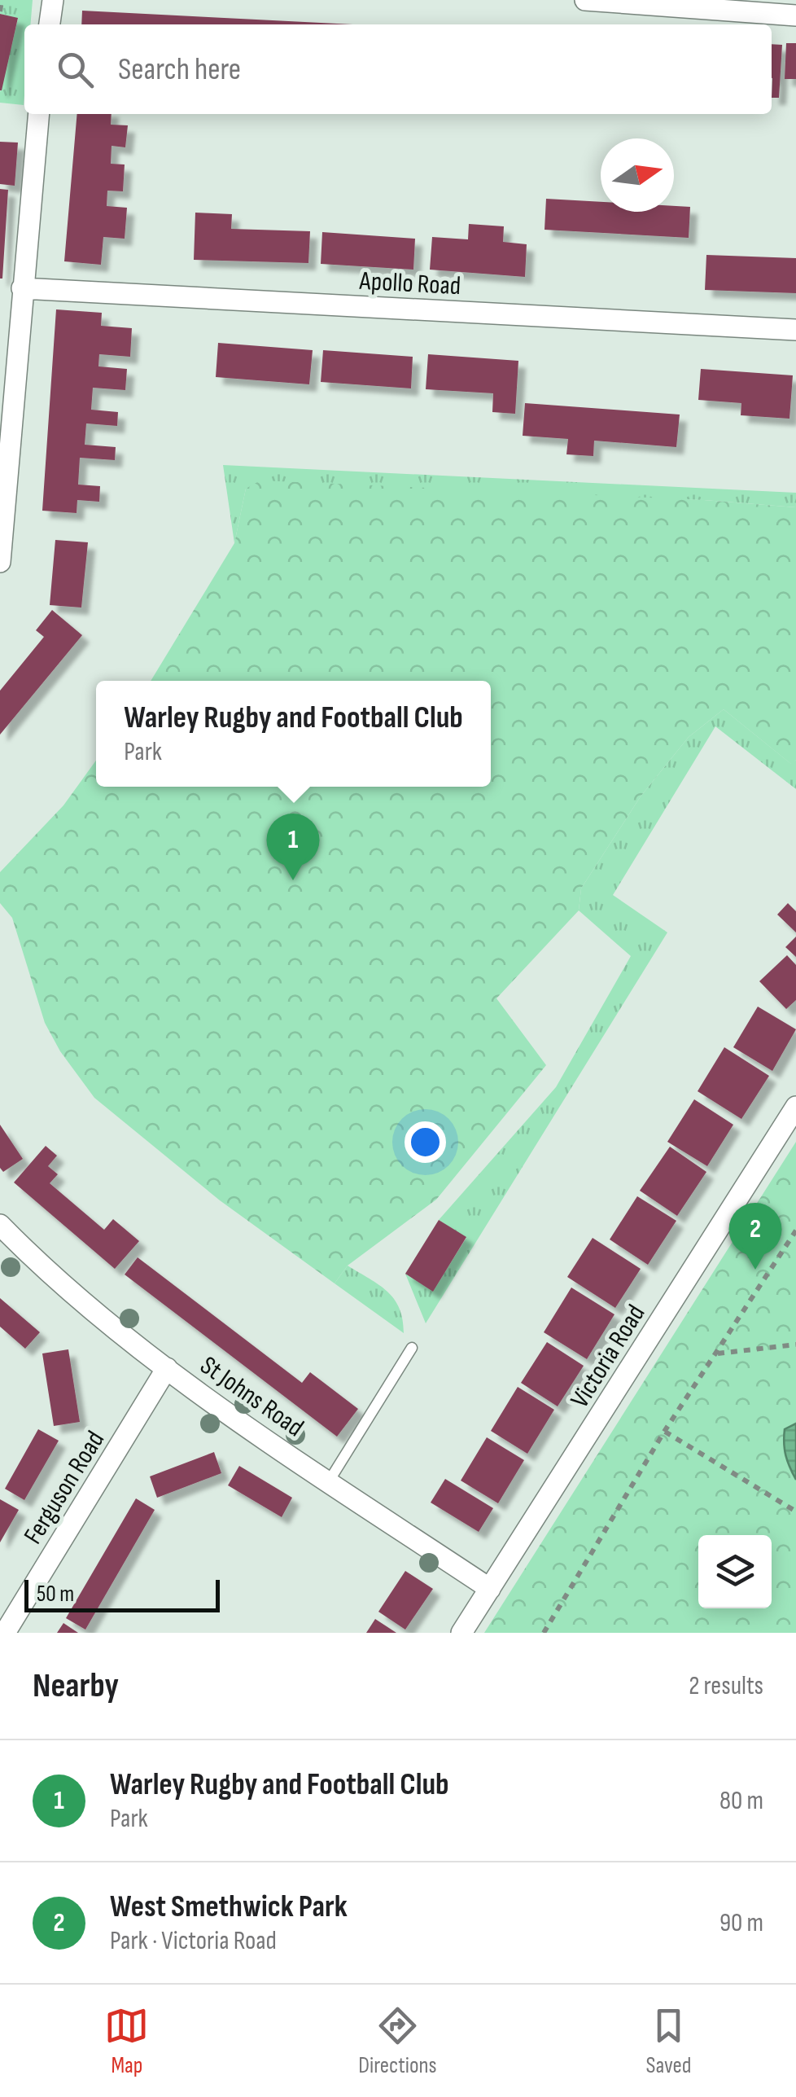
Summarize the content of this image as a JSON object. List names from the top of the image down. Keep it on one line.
{"streets":{"street":["Apollo Road","Victoria Road","St Johns Road","Ferguson Road"]},"crossings":[["Victoria Road","St Johns Road"],["St Johns Road","Ferguson Road"]],"scale_bar":"50 m","north":"right","page":{"search":"Search here","popup":["Warley Rugby and Football Club","Park"],"pins":["1","2"],"scale":"50 m","heading":["Nearby","2 results"],"list":[{"mark":"1","name":"Warley Rugby and Football Club","note":"Park","value":"80 m"},{"mark":"2","name":"West Smethwick Park","note":"Park · Victoria Road","value":"90 m"}],"nav":["Map","Directions","Saved"]}}
